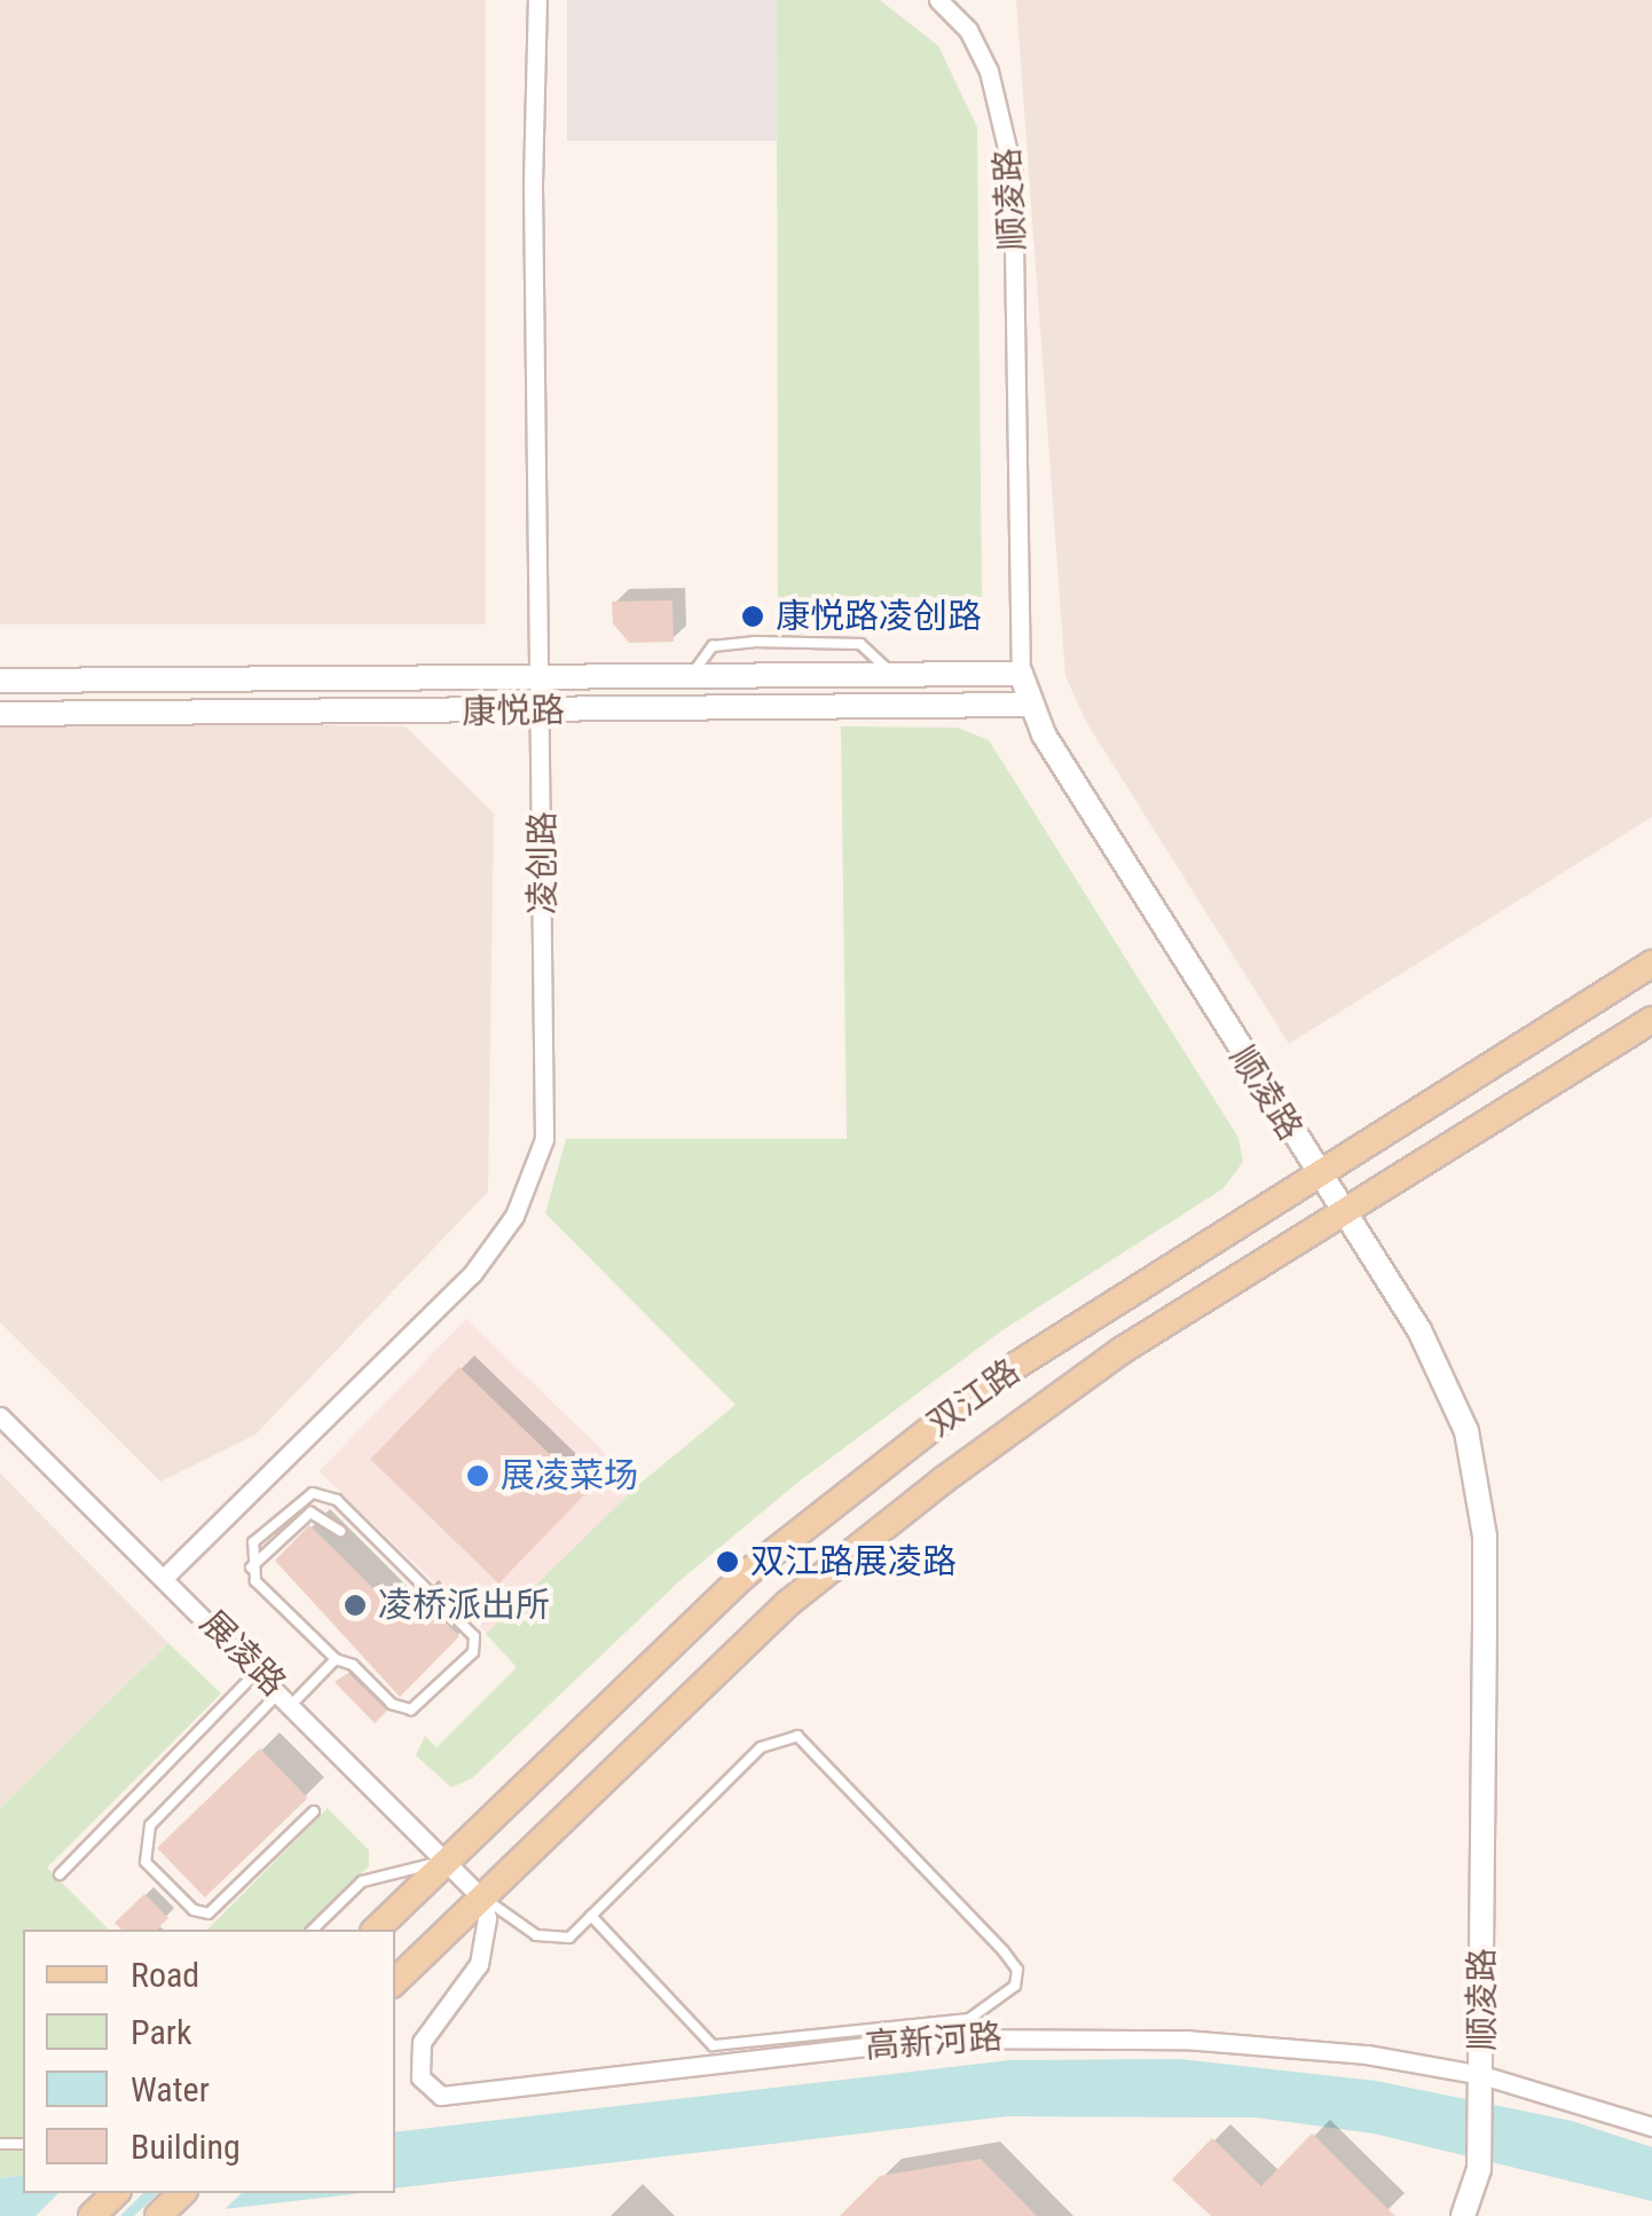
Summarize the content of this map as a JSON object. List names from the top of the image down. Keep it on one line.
{"streets":{"main road":["双江路"],"street":["顺凌路","康悦路","凌创路","展凌路","高新河路"]},"crossings":[["顺凌路","康悦路"],["顺凌路","双江路"],["顺凌路","高新河路"],["康悦路","凌创路"],["凌创路","展凌路"],["双江路","展凌路"],["双江路","高新河路"],["展凌路","高新河路"]],"places":["康悦路凌创路","展凌菜场","双江路展凌路","凌桥派出所"],"legend":["Road","Park","Water","Building"]}
